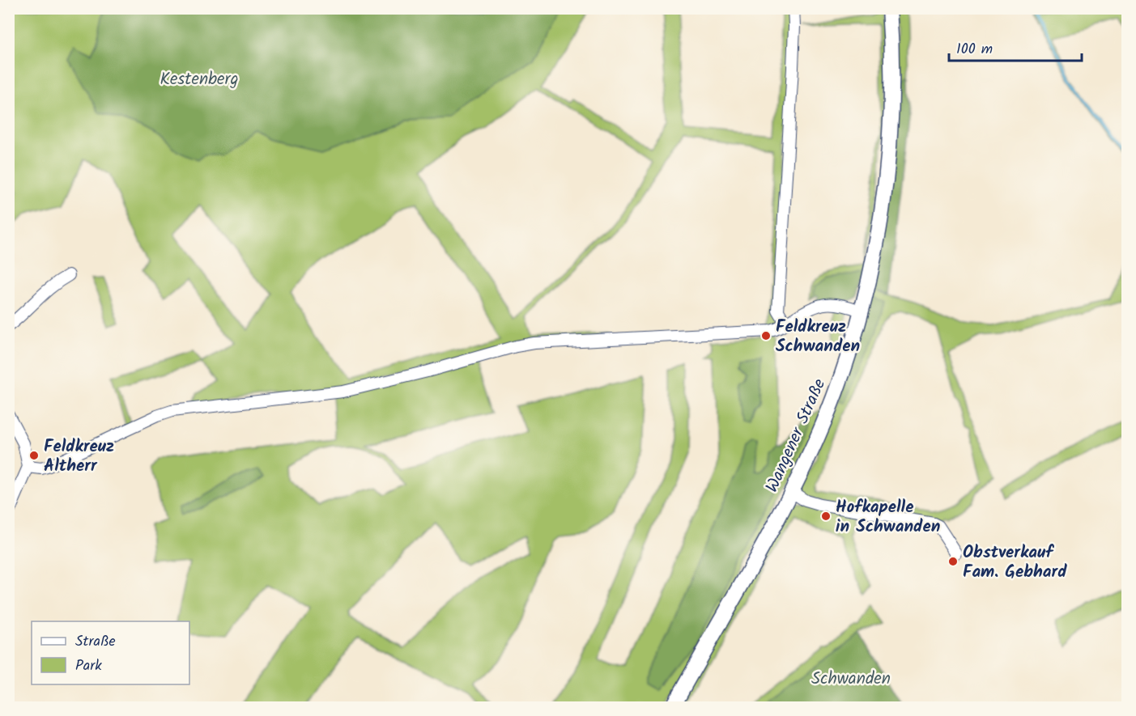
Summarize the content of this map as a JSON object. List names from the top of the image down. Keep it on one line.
{"streets":{"main road":["Wangener Straße"]},"parks":["Kestenberg","Schwanden"],"places":["Feldkreuz Schwanden","Feldkreuz Altherr","Hofkapelle in Schwanden","Obstverkauf Fam. Gebhard"],"legend":["Straße","Park"],"scale_bar":"100 m"}
